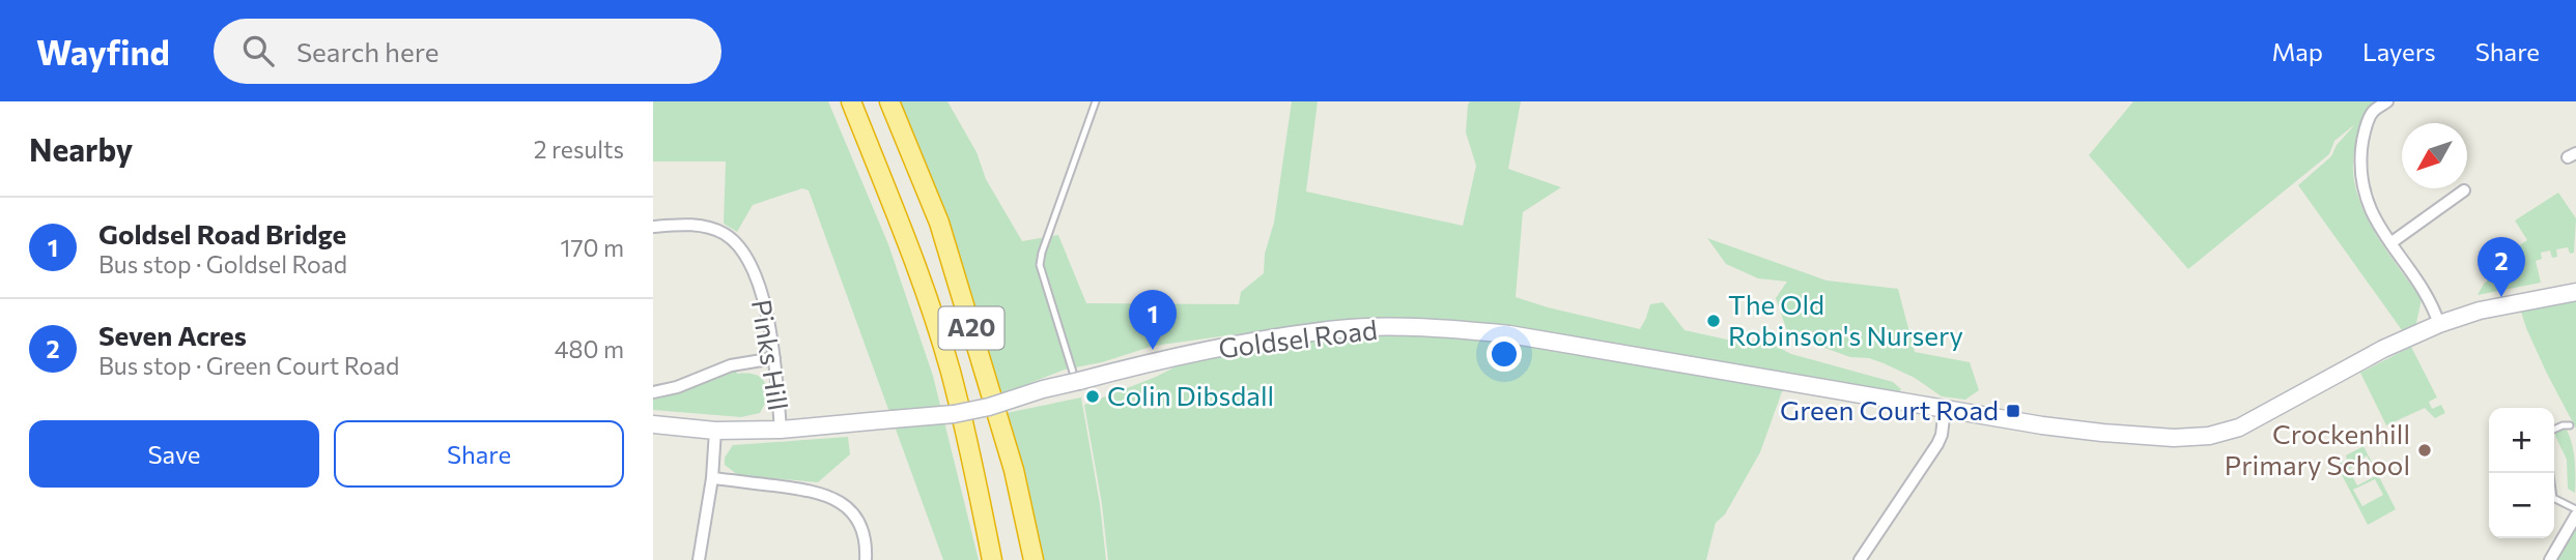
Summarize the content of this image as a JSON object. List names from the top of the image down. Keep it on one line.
{"streets":{"highway":["A20"],"main road":["Goldsel Road"],"street":["Pinks Hill"]},"crossings":[["Goldsel Road","Pinks Hill"]],"places":{"other":["The Old Robinson's Nursery","Colin Dibsdall","Crockenhill Primary School"],"transit":["Green Court Road"]},"north":"bottom left","page":{"header":"Wayfind","search":"Search here","nav":["Map","Layers","Share"],"heading":["Nearby","2 results"],"list":[{"mark":"1","name":"Goldsel Road Bridge","note":"Bus stop · Goldsel Road","value":"170 m"},{"mark":"2","name":"Seven Acres","note":"Bus stop · Green Court Road","value":"480 m"}],"pins":["2","1"],"buttons":["Save","Share"],"map_buttons":["+","−"]}}
